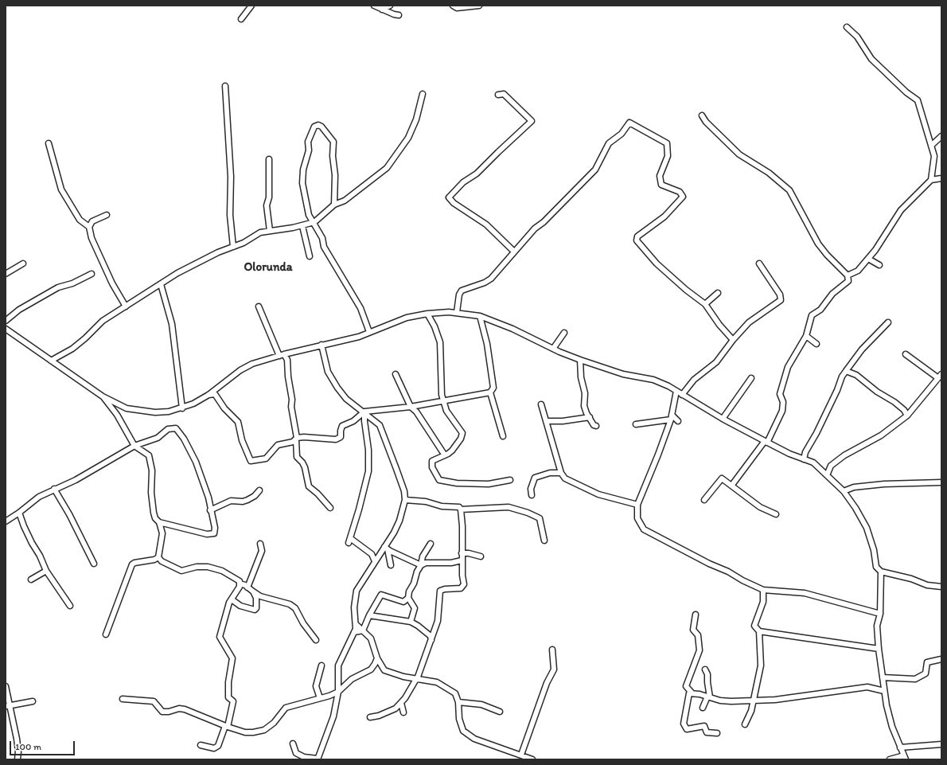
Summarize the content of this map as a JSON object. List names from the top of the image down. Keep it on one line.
{"districts":["Olorunda"],"scale_bar":"100 m"}
